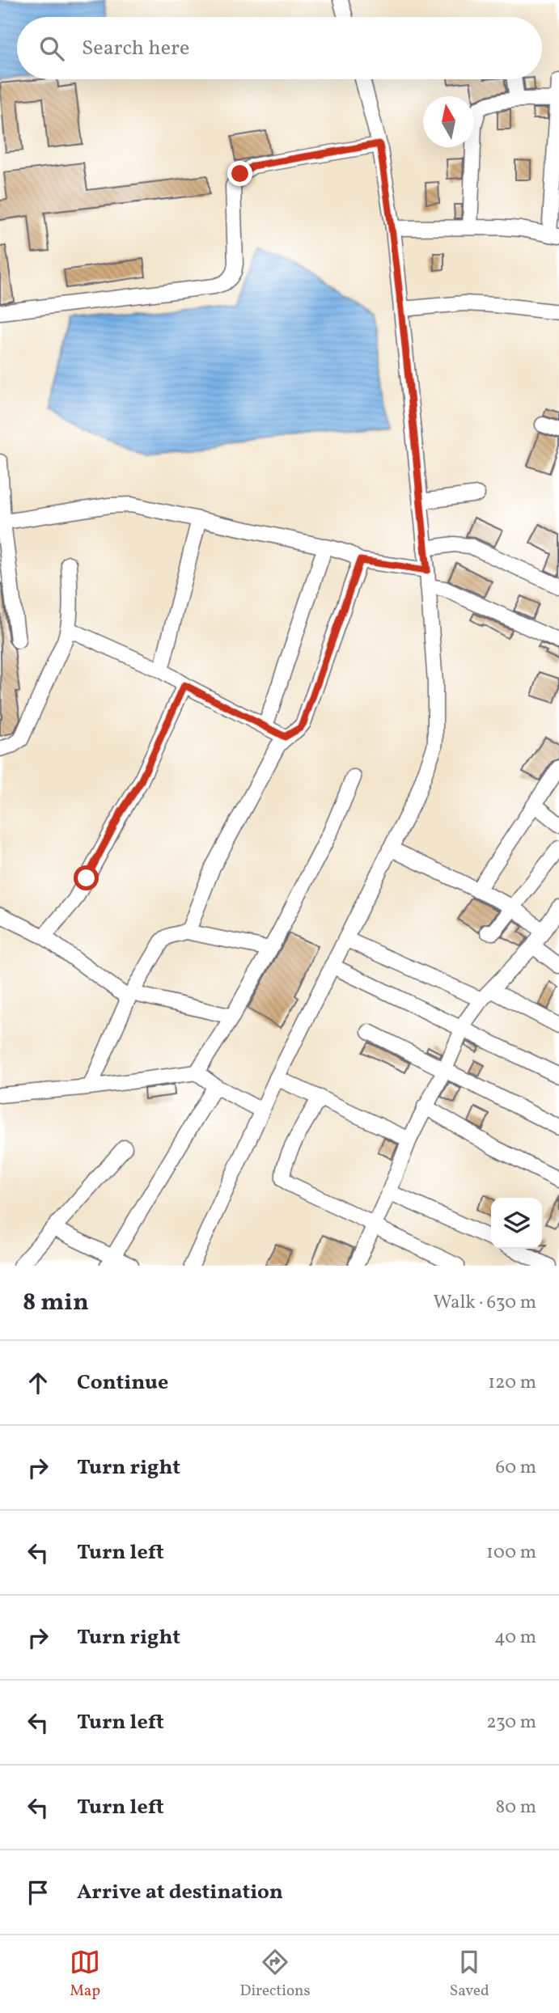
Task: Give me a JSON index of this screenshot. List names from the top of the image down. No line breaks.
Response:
{"north":"top","page":{"search":"Search here","heading":["8 min","Walk · 630 m"],"list":[["Continue","120 m"],["Turn right","60 m"],["Turn left","100 m"],["Turn right","40 m"],["Turn left","230 m"],["Turn left","80 m"],"Arrive at destination"],"nav":["Map","Directions","Saved"]}}
